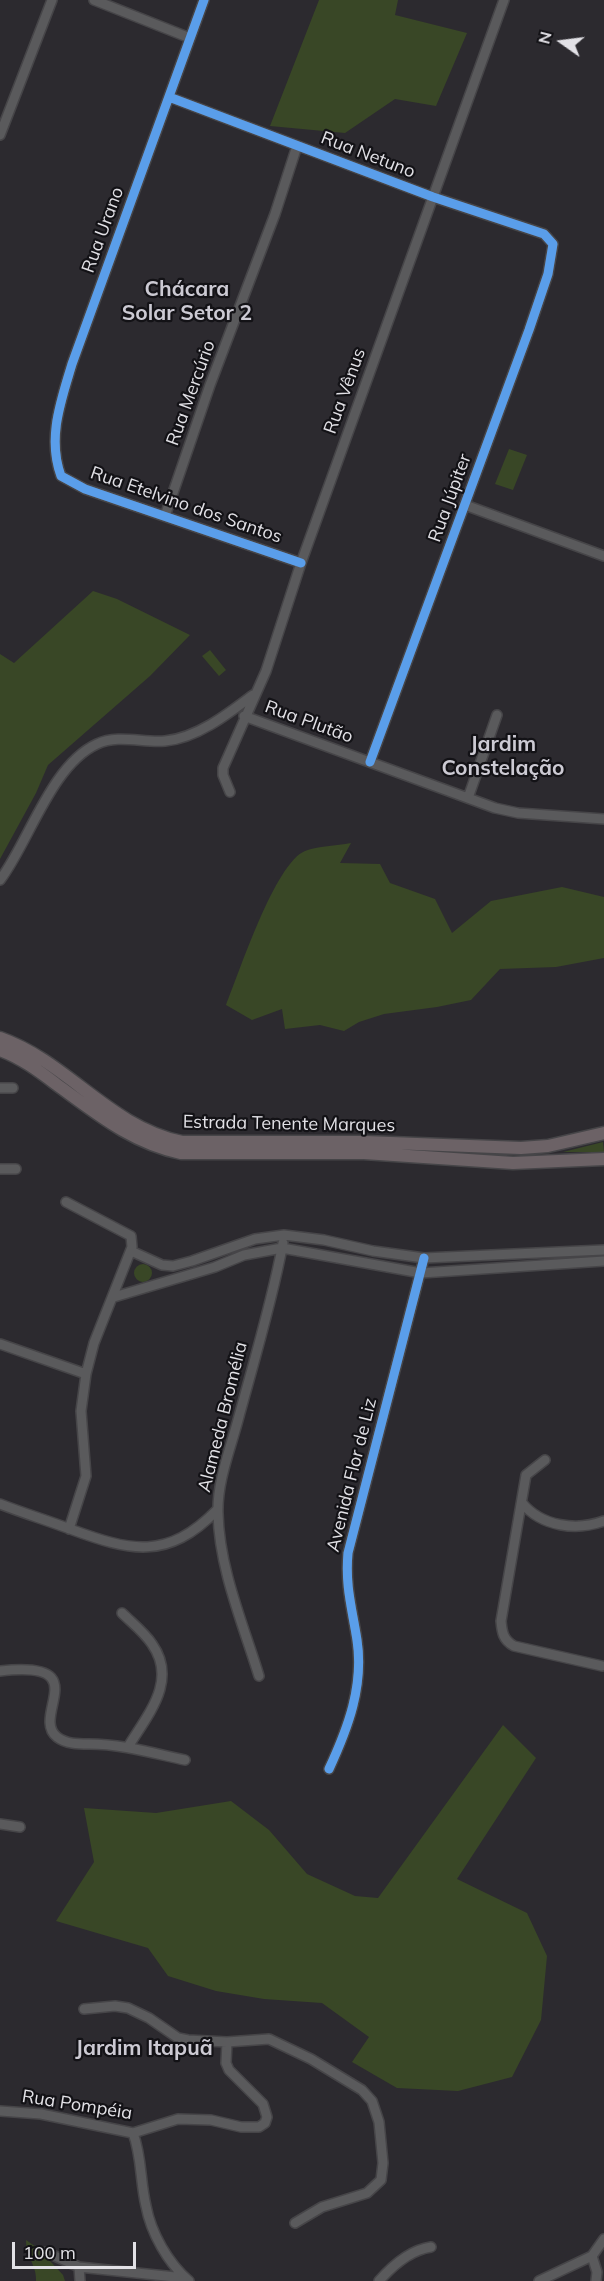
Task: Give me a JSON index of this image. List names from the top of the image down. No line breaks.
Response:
{"streets":{"main road":["Estrada Tenente Marques"],"street":["Rua Netuno","Rua Urano","Rua Vênus","Rua Mercúrio","Rua Júpiter","Rua Etelvino dos Santos","Rua Plutão","Alameda Bromélia","Avenida Flor de Liz","Rua Pompéia"]},"crossings":[["Rua Netuno","Rua Urano"],["Rua Netuno","Rua Vênus"],["Rua Netuno","Rua Mercúrio"],["Rua Netuno","Rua Júpiter"],["Rua Urano","Rua Etelvino dos Santos"],["Rua Vênus","Rua Etelvino dos Santos"],["Rua Vênus","Rua Plutão"],["Rua Mercúrio","Rua Etelvino dos Santos"],["Rua Júpiter","Rua Plutão"]],"districts":["Chácara Solar Setor 2","Jardim Constelação","Jardim Itapuã"],"scale_bar":"100 m","north":"left"}
